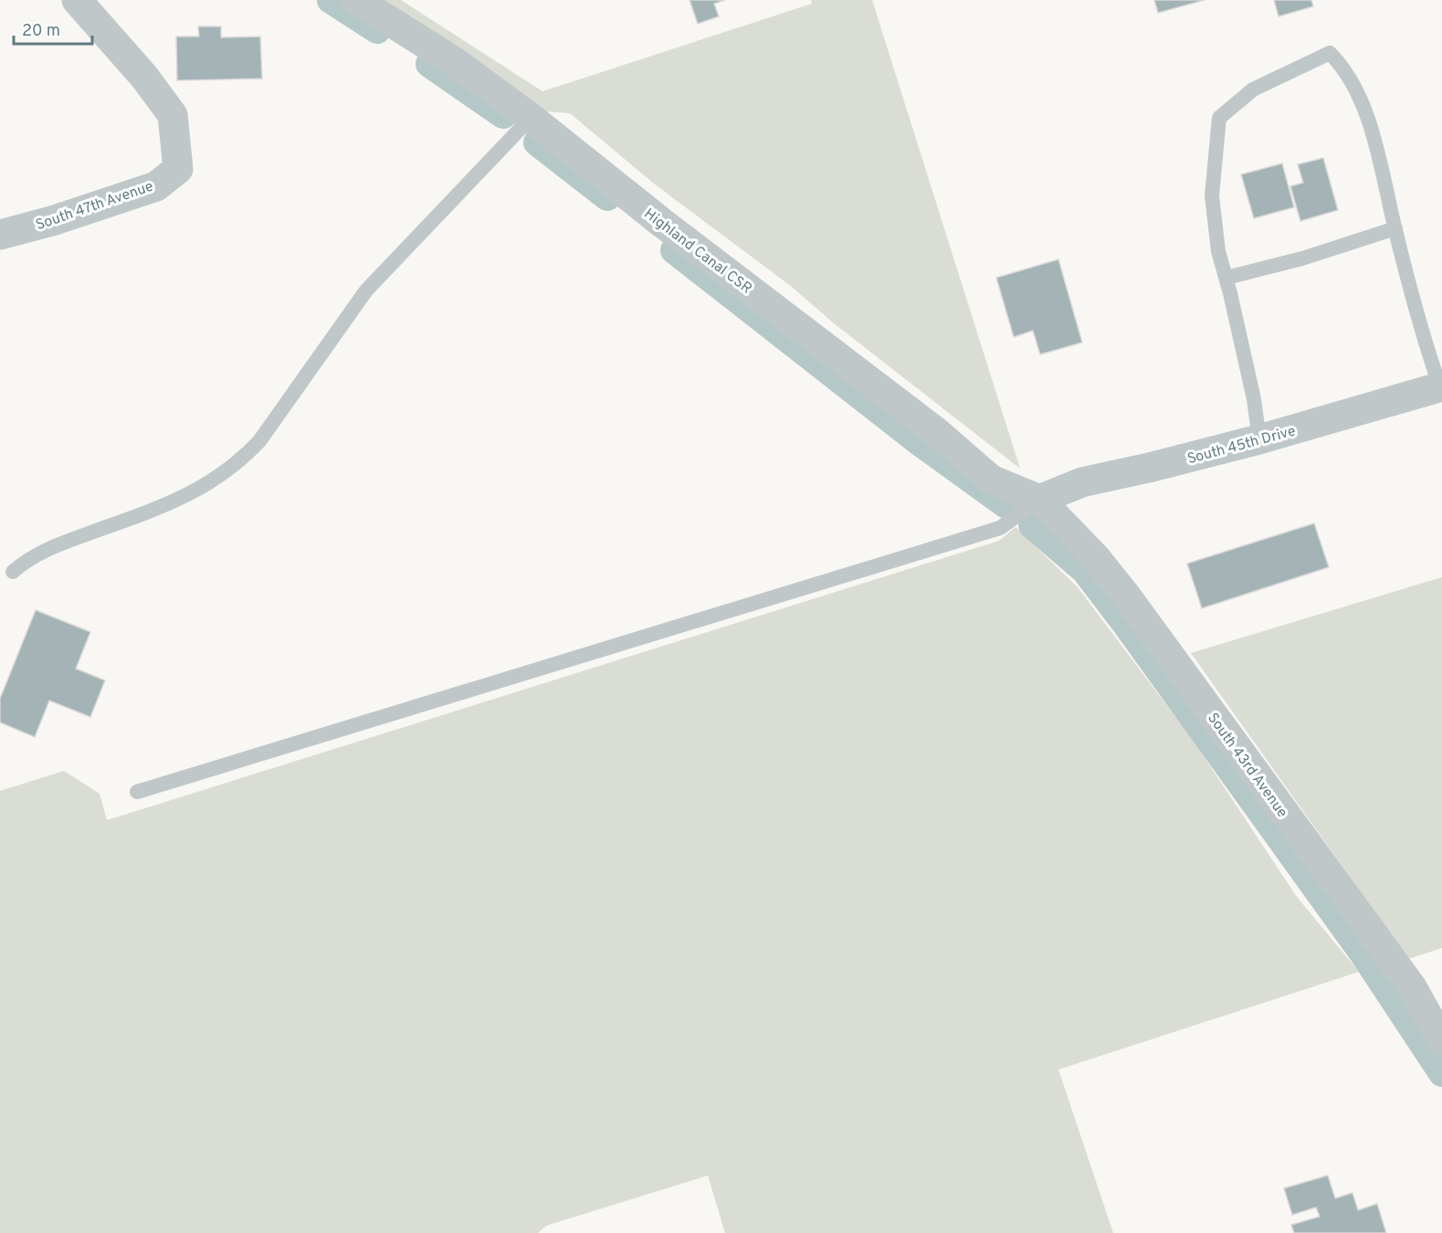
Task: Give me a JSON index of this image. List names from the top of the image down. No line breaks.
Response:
{"streets":{"street":["South 47th Avenue","Highland Canal CSR","South 45th Drive","South 43rd Avenue"]},"crossings":[["Highland Canal CSR","South 45th Drive"],["Highland Canal CSR","South 43rd Avenue"],["South 45th Drive","South 43rd Avenue"]],"scale_bar":"20 m"}
